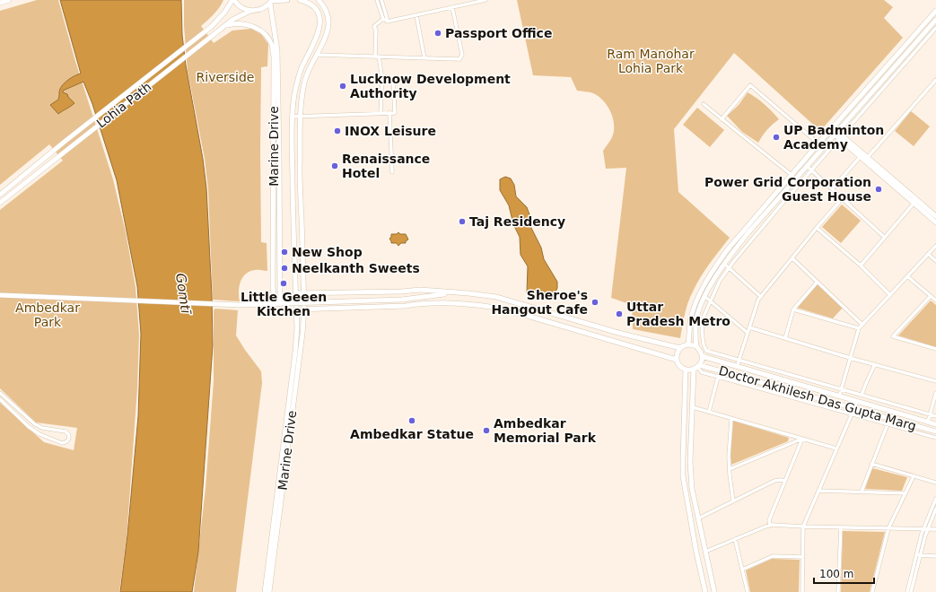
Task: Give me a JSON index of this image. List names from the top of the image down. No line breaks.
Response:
{"streets":{"street":["Lohia Path","Marine Drive","Doctor Akhilesh Das Gupta Marg"]},"crossings":[["Lohia Path","Marine Drive"]],"water":["Gomtī"],"parks":["Ram Manohar Lohia Park","Riverside","Ambedkar Park"],"places":["Passport Office","Lucknow Development Authority","INOX Leisure","UP Badminton Academy","Renaissance Hotel","Power Grid Corporation Guest House","Taj Residency","New Shop","Neelkanth Sweets","Little Geeen Kitchen","Sheroe's Hangout Cafe","Uttar Pradesh Metro","Ambedkar Statue","Ambedkar Memorial Park"],"scale_bar":"100 m"}
